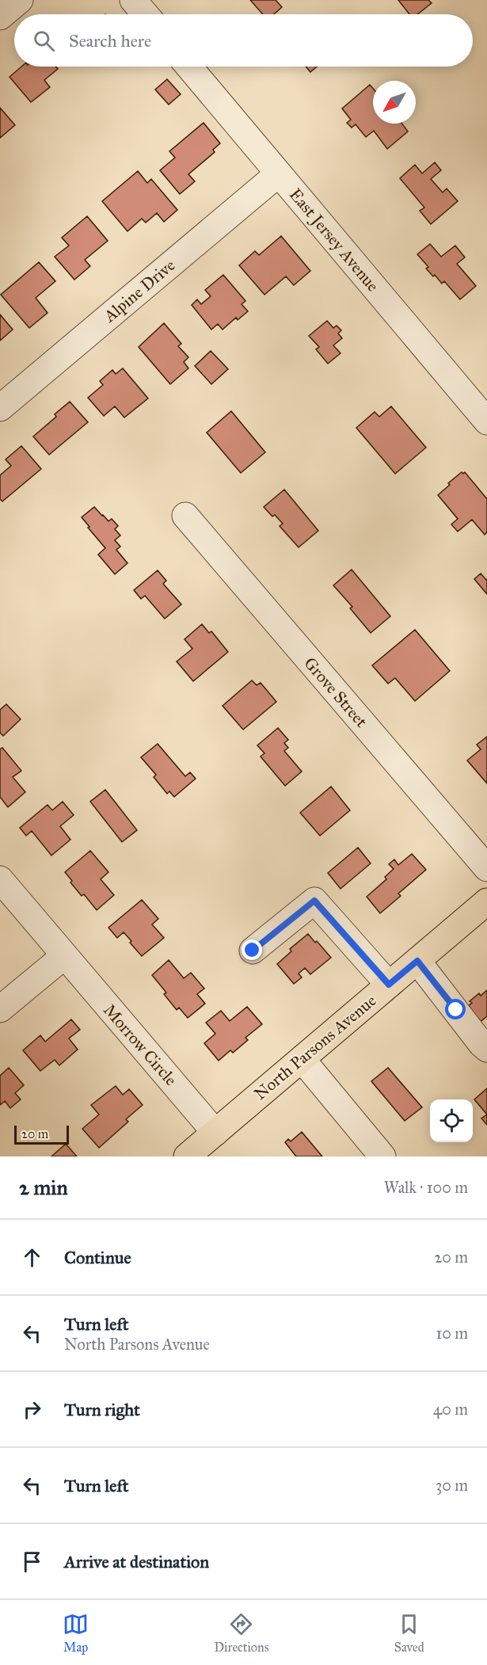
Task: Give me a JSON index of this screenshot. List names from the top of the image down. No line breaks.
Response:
{"streets":{"main road":["North Parsons Avenue"],"street":["East Jersey Avenue","Alpine Drive","Grove Street","Morrow Circle"]},"crossings":[["East Jersey Avenue","Alpine Drive"],["Morrow Circle","North Parsons Avenue"]],"scale_bar":"20 m","north":"bottom left","page":{"search":"Search here","scale":"20 m","heading":["2 min","Walk · 100 m"],"list":[["Continue","20 m"],["Turn left","North Parsons Avenue","10 m"],["Turn right","40 m"],["Turn left","30 m"],"Arrive at destination"],"nav":["Map","Directions","Saved"]}}
